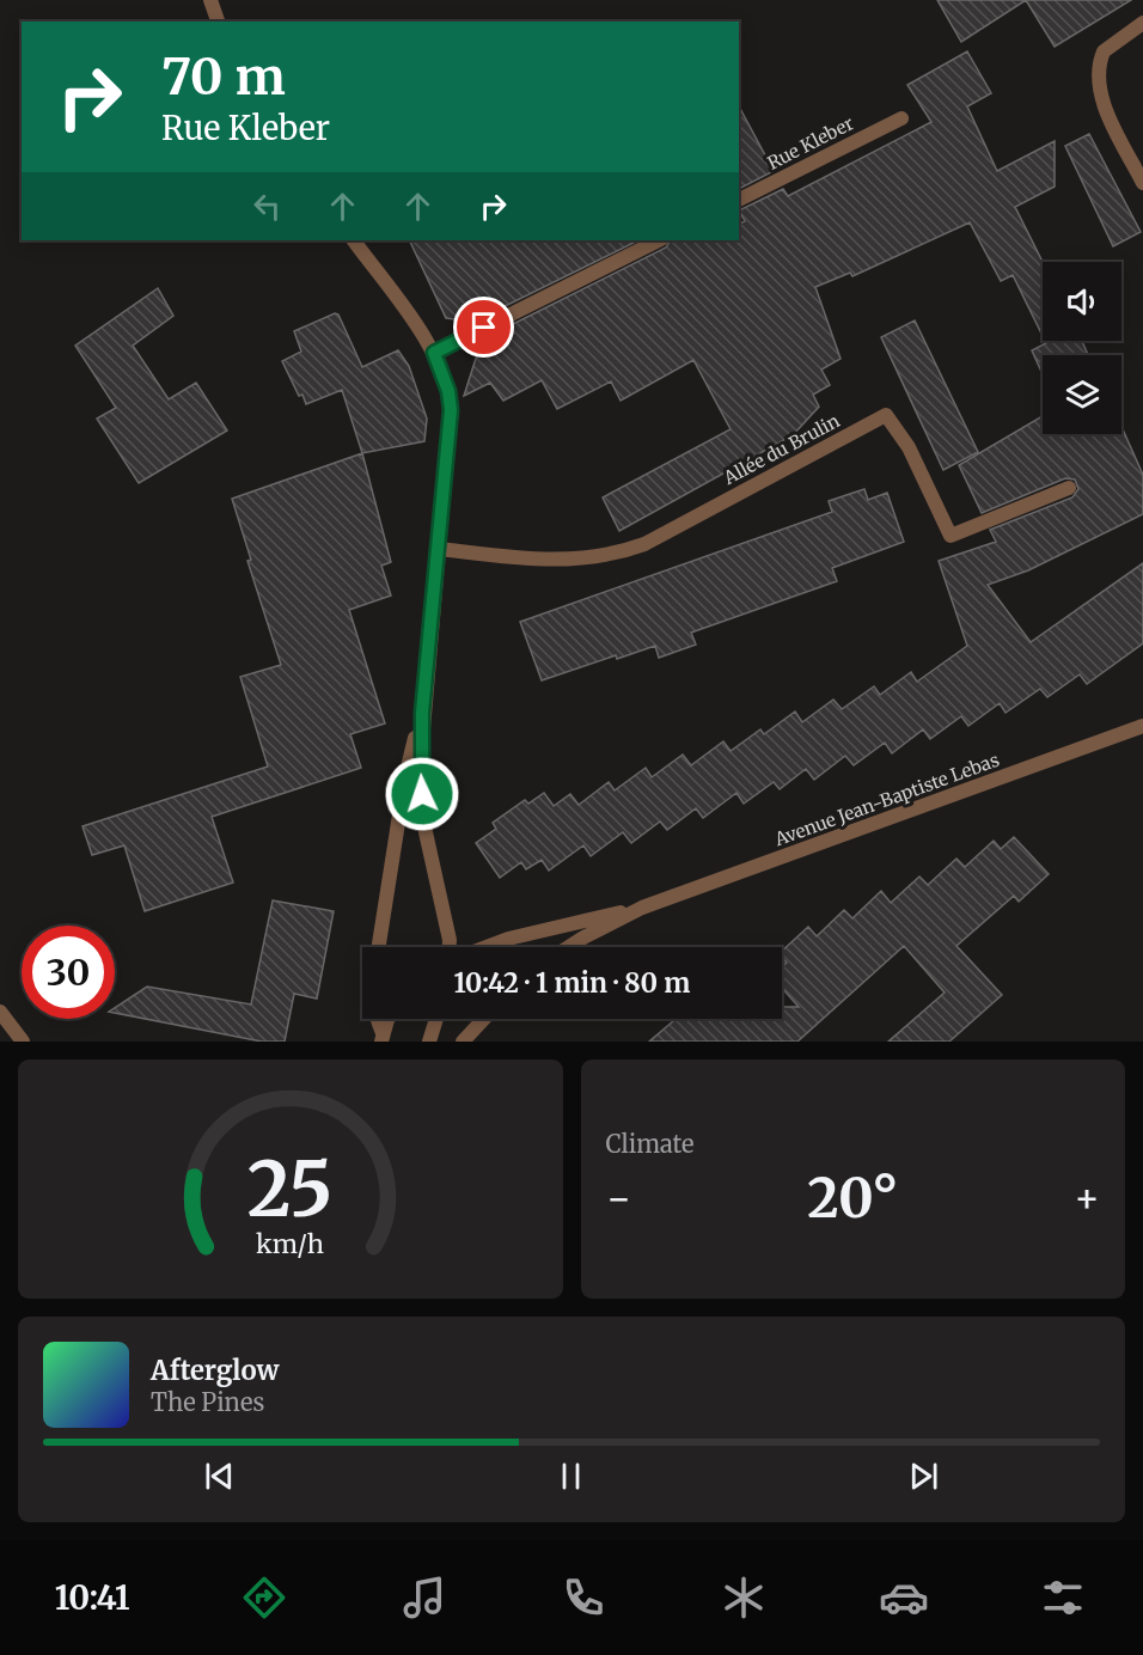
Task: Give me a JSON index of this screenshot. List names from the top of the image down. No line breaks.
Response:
{"streets":{"street":["Rue Kleber","Allée du Brulin","Avenue Jean-Baptiste Lebas"]},"page":{"turn":["70 m","Rue Kleber"],"limit":"30","trip":"10:42 · 1 min · 80 m","tile":"Climate","heat":["−","20°","+"],"song":["Afterglow","The Pines"],"tabs":"10:41","gauge":["25","km/h"]}}
